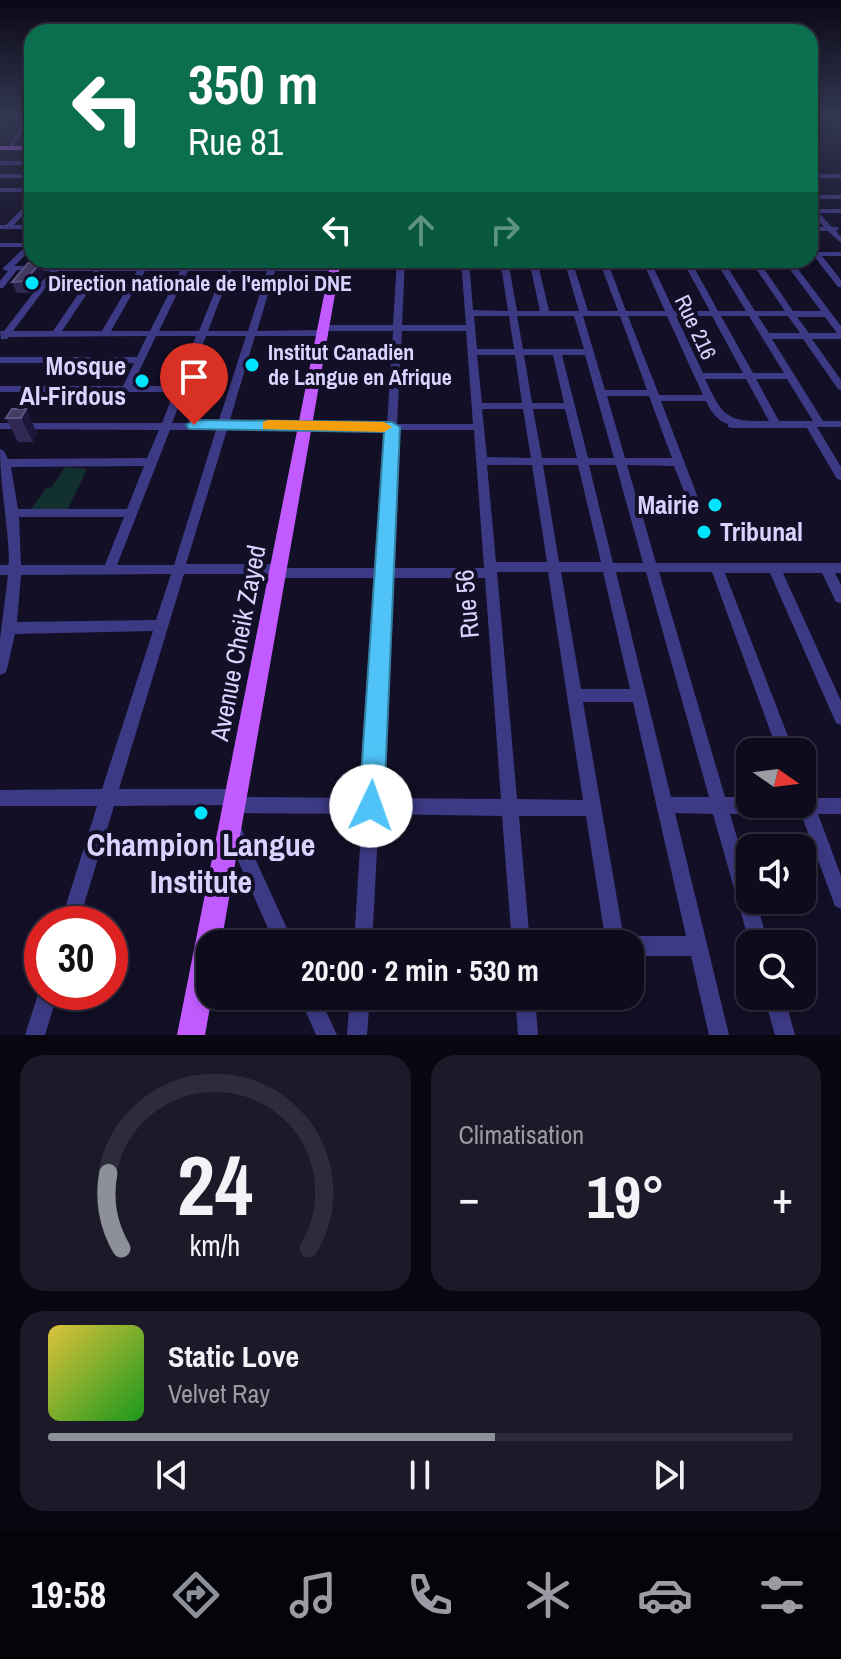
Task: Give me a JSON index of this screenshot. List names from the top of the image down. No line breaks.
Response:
{"streets":{"main road":["Avenue Cheik Zayed"],"street":["Rue 216","Rue 56"]},"places":["Direction nationale de l'emploi DNE","Institut Canadien de Langue en Afrique","Mosque Al-Firdous","Mairie","Tribunal","Champion Langue Institute"],"north":"right","page":{"turn":["350 m","Rue 81"],"limit":"30","trip":"20:00 · 2 min · 530 m","tile":"Climatisation","heat":["−","19°","+"],"song":["Static Love","Velvet Ray"],"tabs":"19:58","gauge":["24","km/h"]}}
